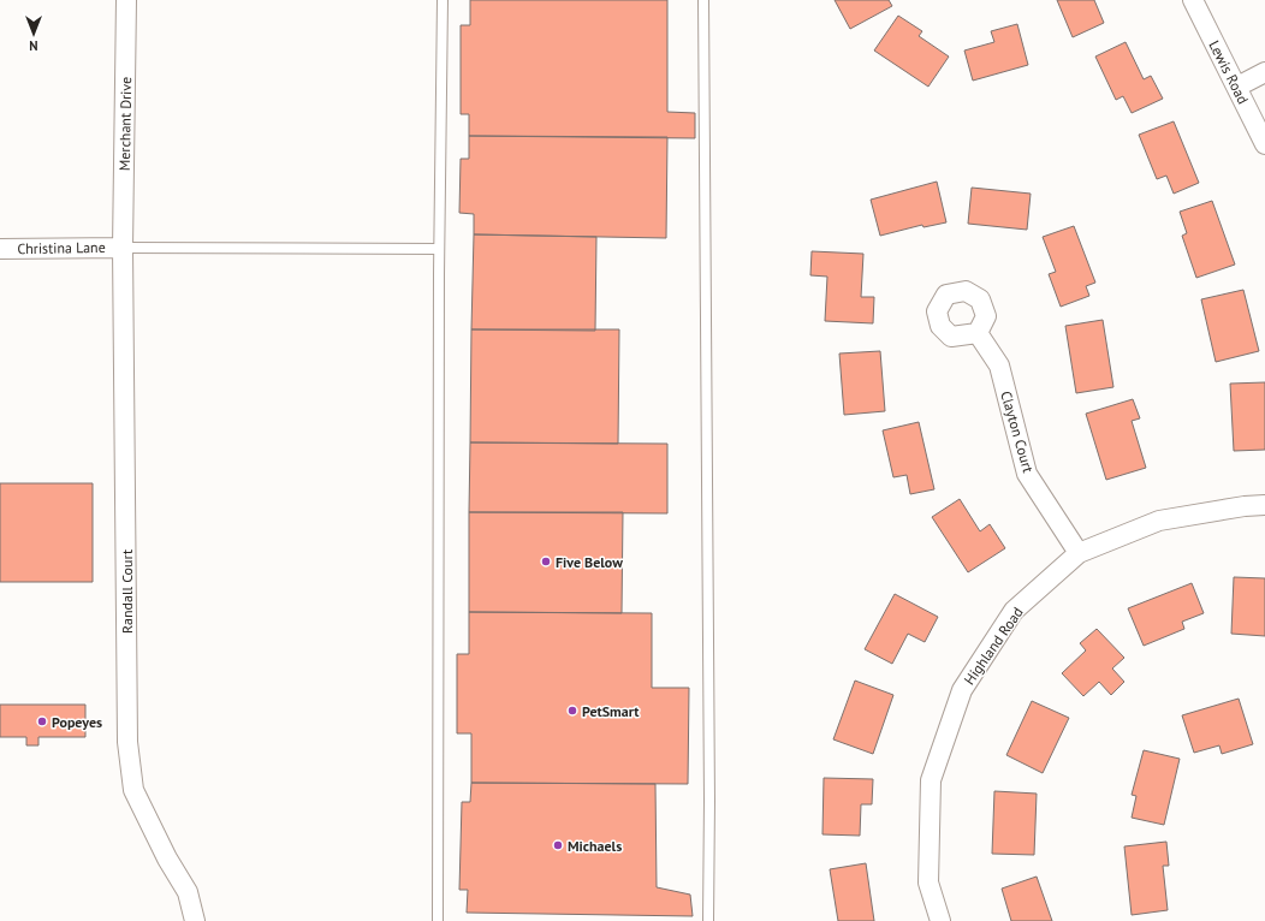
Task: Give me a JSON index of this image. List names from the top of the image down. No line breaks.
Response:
{"streets":{"street":["Lewis Road","Merchant Drive","Christina Lane","Clayton Court","Randall Court","Highland Road"]},"crossings":[["Merchant Drive","Christina Lane"],["Merchant Drive","Randall Court"],["Christina Lane","Randall Court"],["Clayton Court","Highland Road"]],"places":["Five Below","PetSmart","Popeyes","Michaels"],"north":"bottom"}
